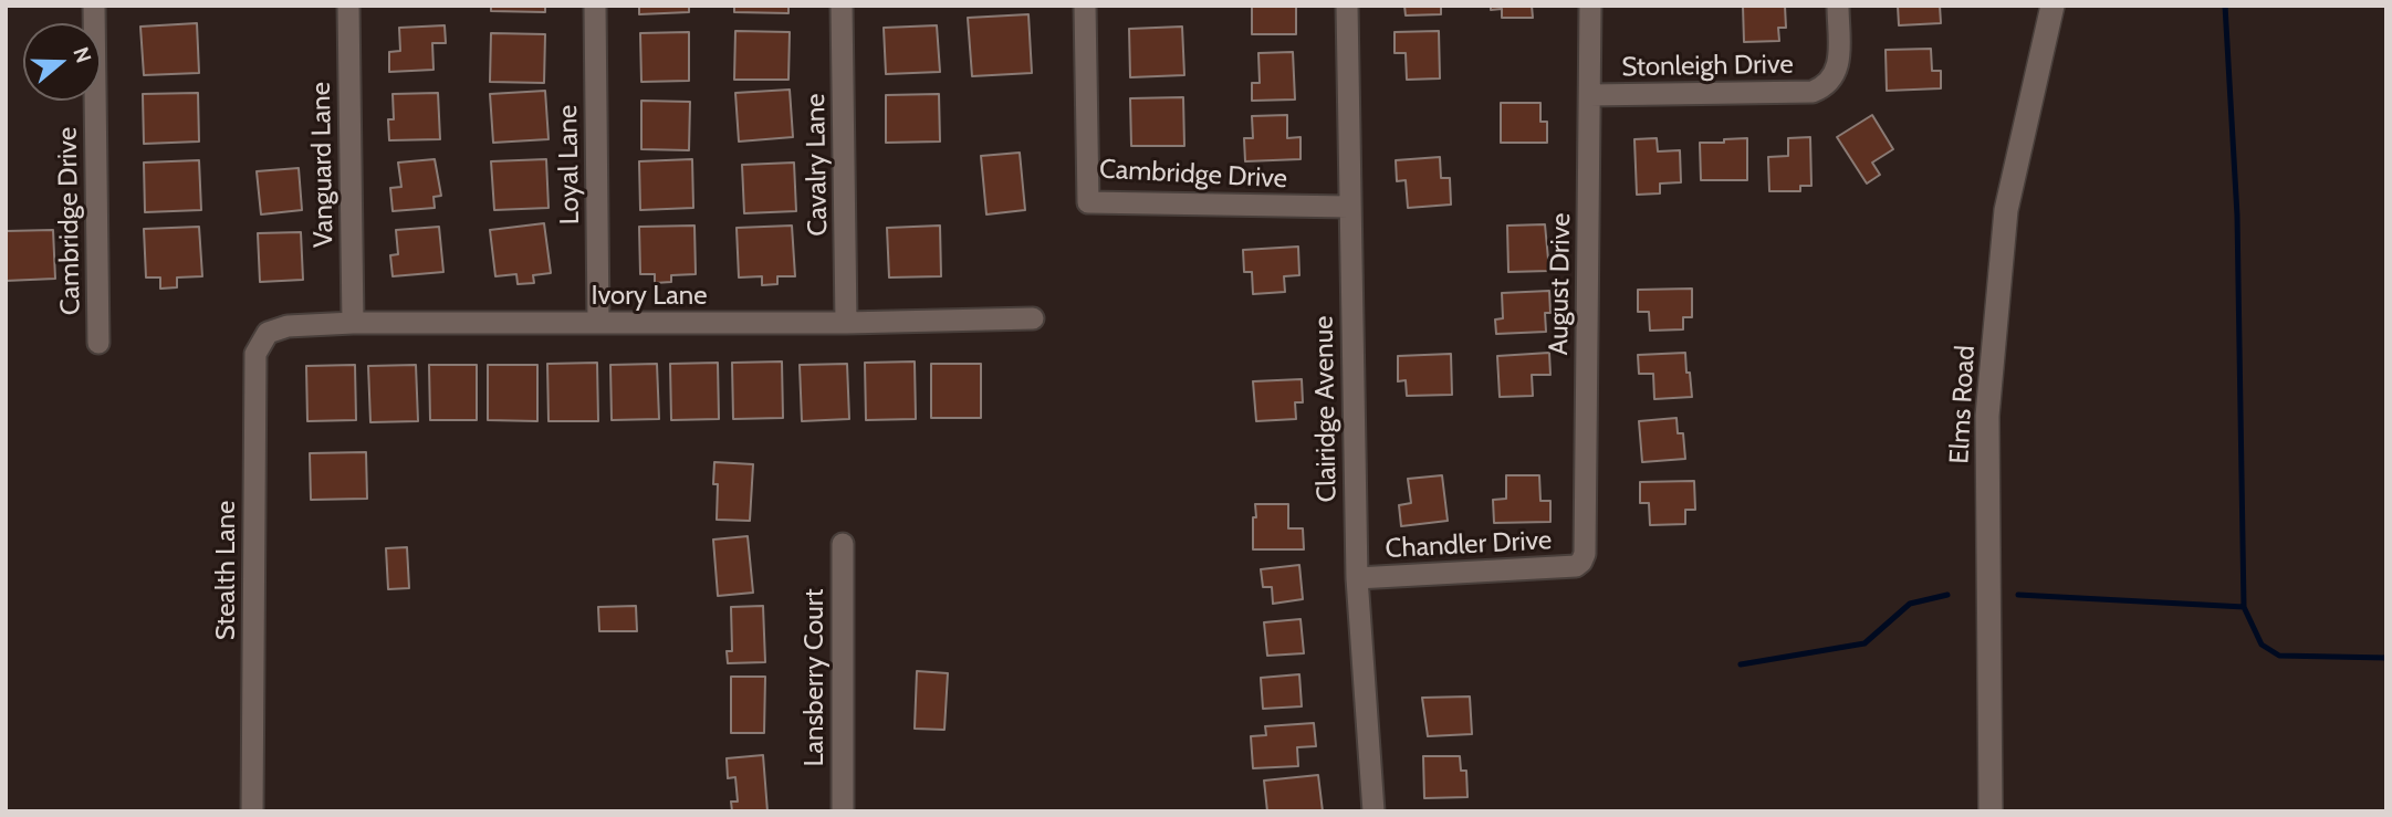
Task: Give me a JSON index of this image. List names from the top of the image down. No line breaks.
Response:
{"streets":{"main road":["Elms Road"],"street":["Stonleigh Drive","Vanguard Lane","Loyal Lane","Cavalry Lane","Cambridge Drive","August Drive","Ivory Lane","Clairidge Avenue","Chandler Drive","Stealth Lane","Lansberry Court"]},"crossings":[["Stonleigh Drive","August Drive"],["Vanguard Lane","Ivory Lane"],["Loyal Lane","Ivory Lane"],["Cavalry Lane","Ivory Lane"],["Cambridge Drive","Clairidge Avenue"],["August Drive","Chandler Drive"],["Ivory Lane","Stealth Lane"],["Clairidge Avenue","Chandler Drive"]],"north":"right"}
